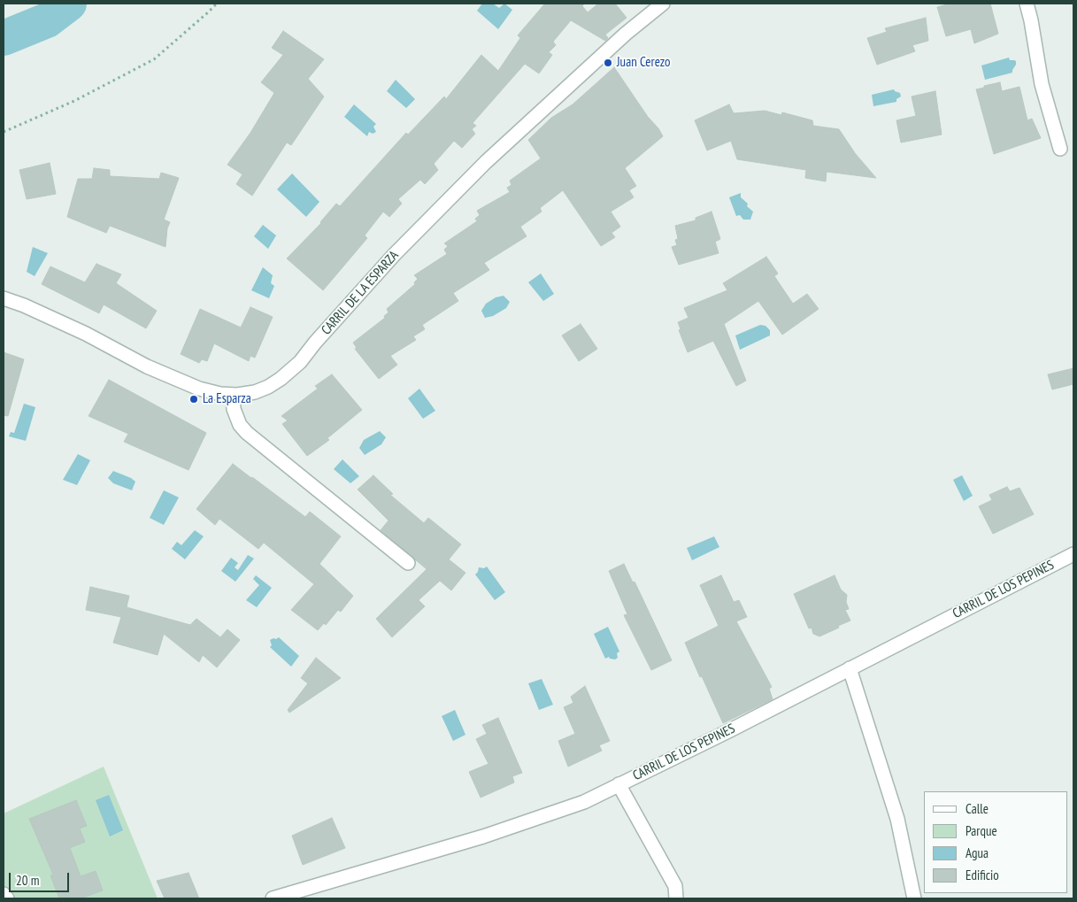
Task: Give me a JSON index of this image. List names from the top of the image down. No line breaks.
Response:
{"streets":{"street":["CARRIL DE LA ESPARZA","CARRIL DE LOS PEPINES"]},"places":["Juan Cerezo","La Esparza"],"legend":["Calle","Parque","Agua","Edificio"],"scale_bar":"20 m"}
